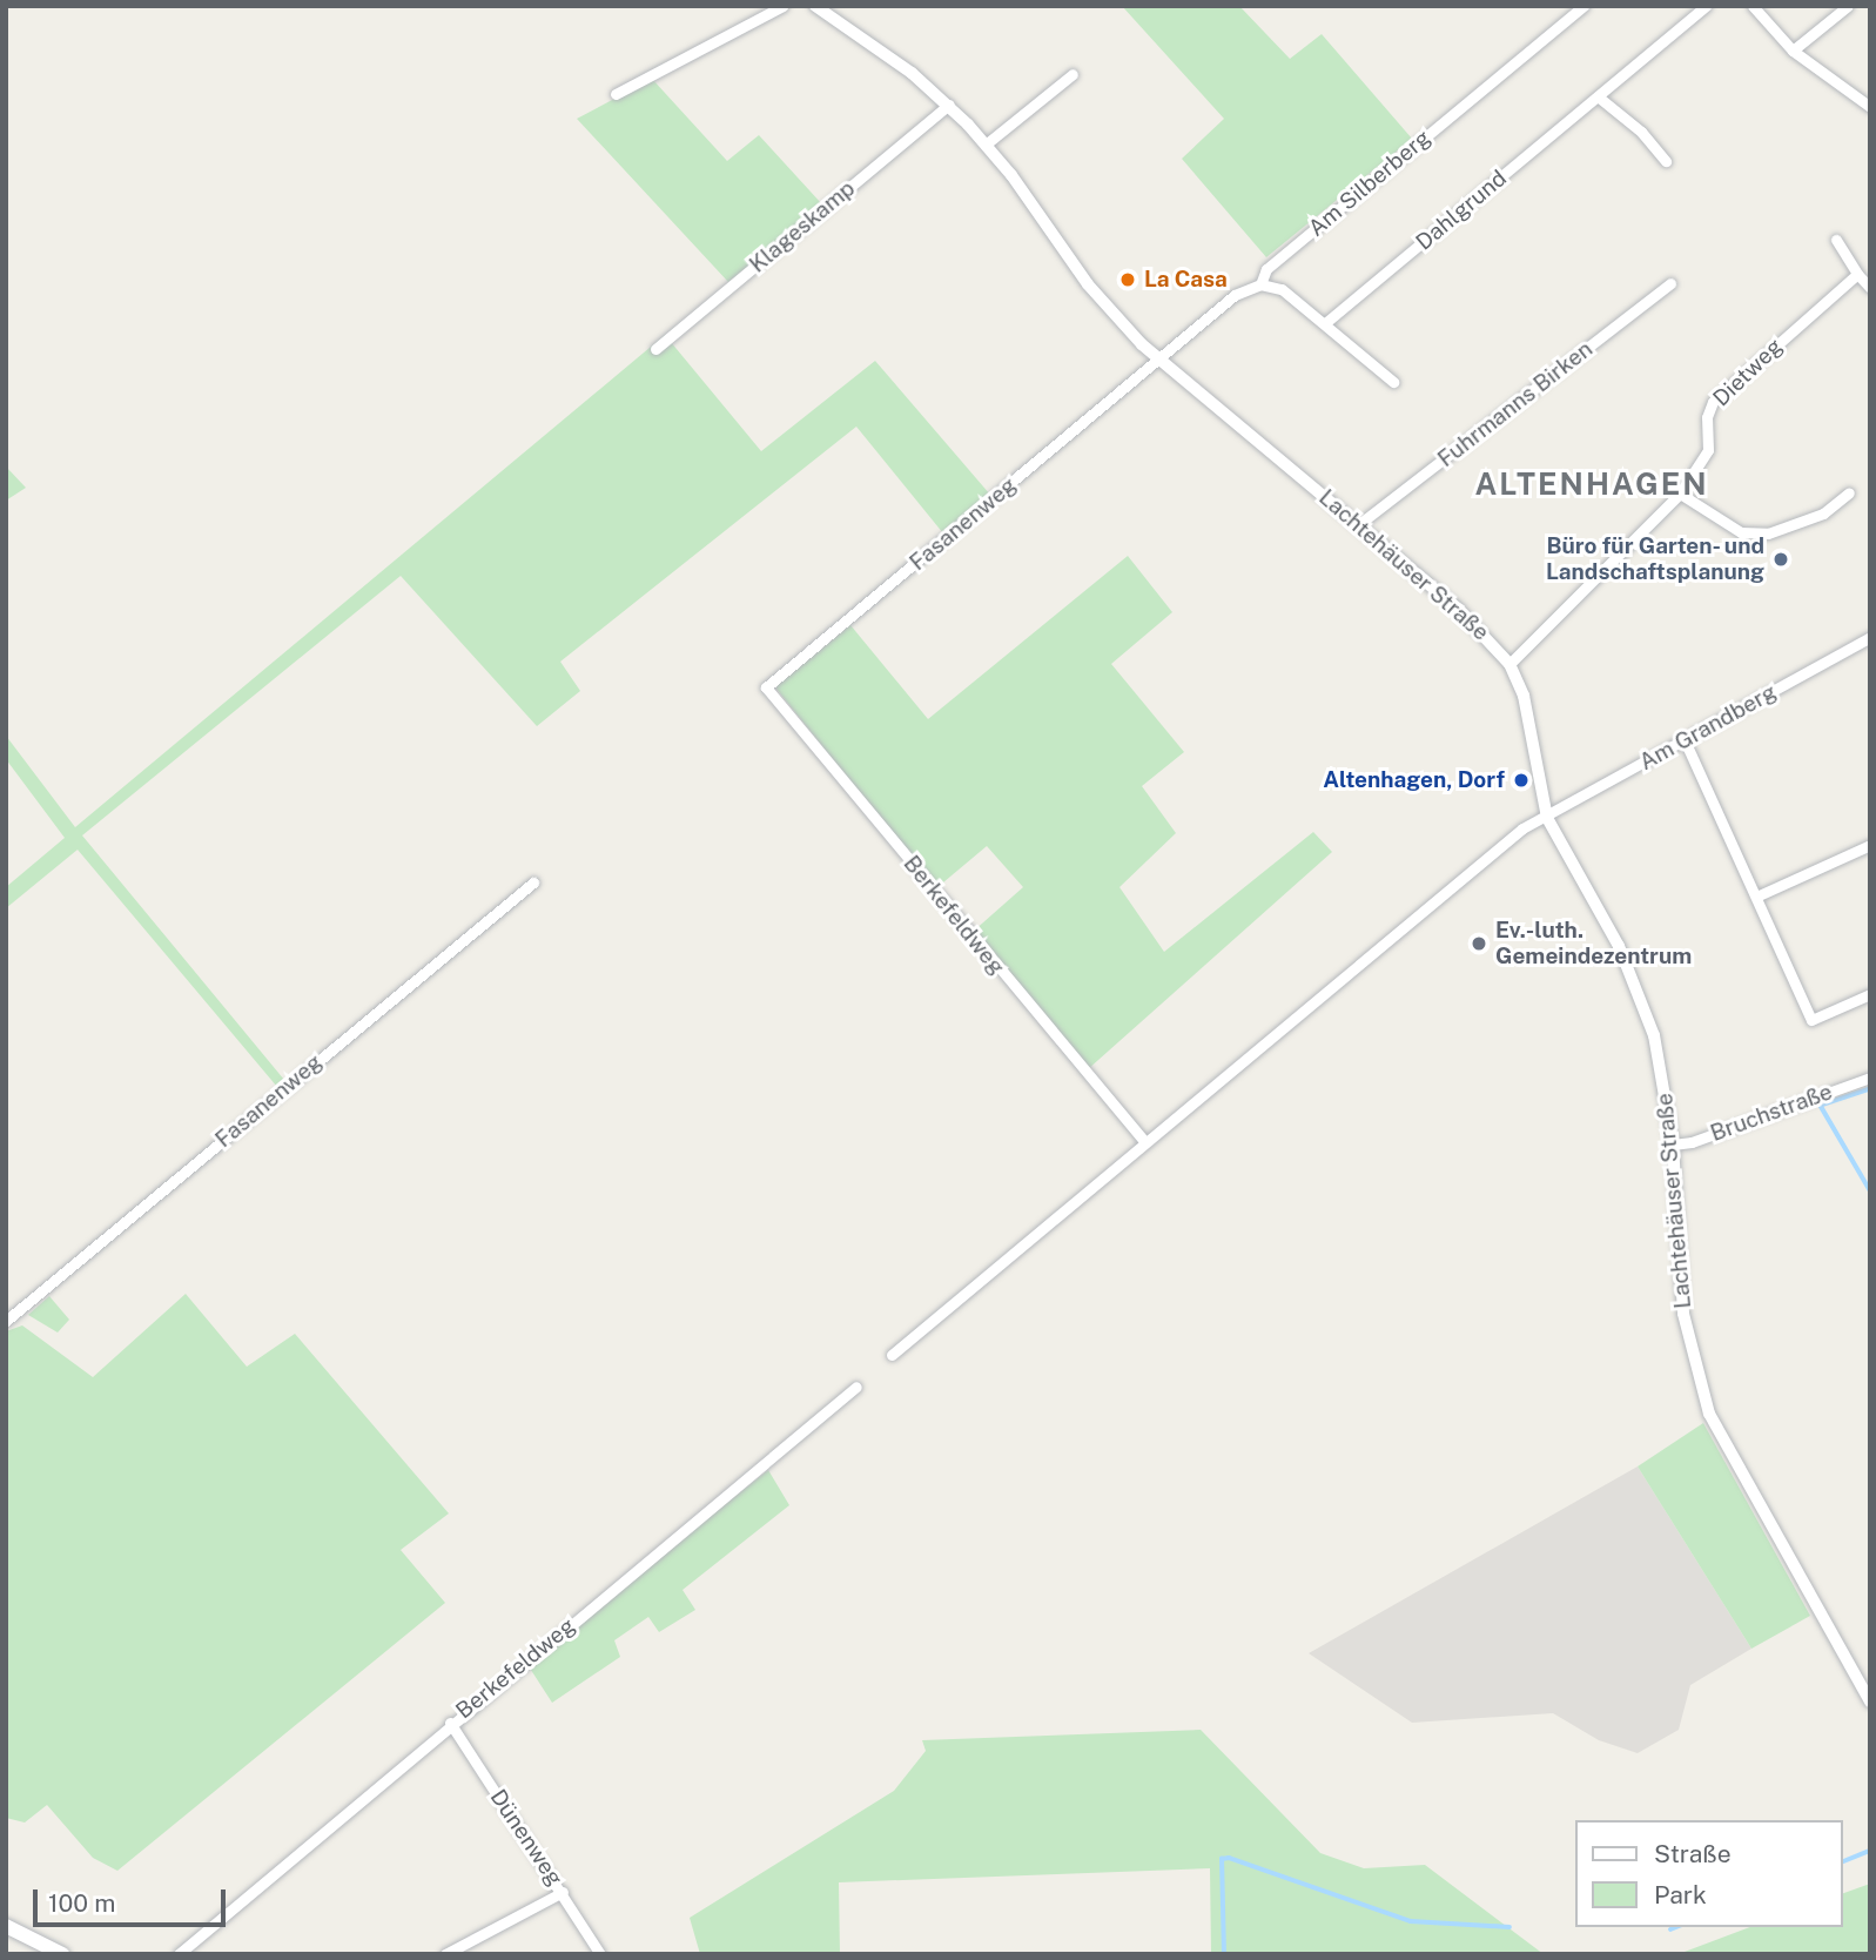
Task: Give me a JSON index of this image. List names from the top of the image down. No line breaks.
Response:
{"streets":{"street":["Am Silberberg","Dahlgrund","Klageskamp","Dietweg","Fuhrmanns Birken","Fasanenweg","Lachtehäuser Straße","Am Grandberg","Berkefeldweg","Bruchstraße","Dünenweg"]},"crossings":[["Am Silberberg","Fasanenweg"],["Am Silberberg","Lachtehäuser Straße"],["Klageskamp","Lachtehäuser Straße"],["Dietweg","Lachtehäuser Straße"],["Fuhrmanns Birken","Lachtehäuser Straße"],["Fasanenweg","Lachtehäuser Straße"],["Fasanenweg","Berkefeldweg"],["Lachtehäuser Straße","Am Grandberg"],["Lachtehäuser Straße","Bruchstraße"],["Berkefeldweg","Dünenweg"]],"districts":["ALTENHAGEN"],"places":["La Casa","Büro für Garten- und Landschaftsplanung","Altenhagen, Dorf","Ev.-luth. Gemeindezentrum"],"legend":["Straße","Park"],"scale_bar":"100 m"}
